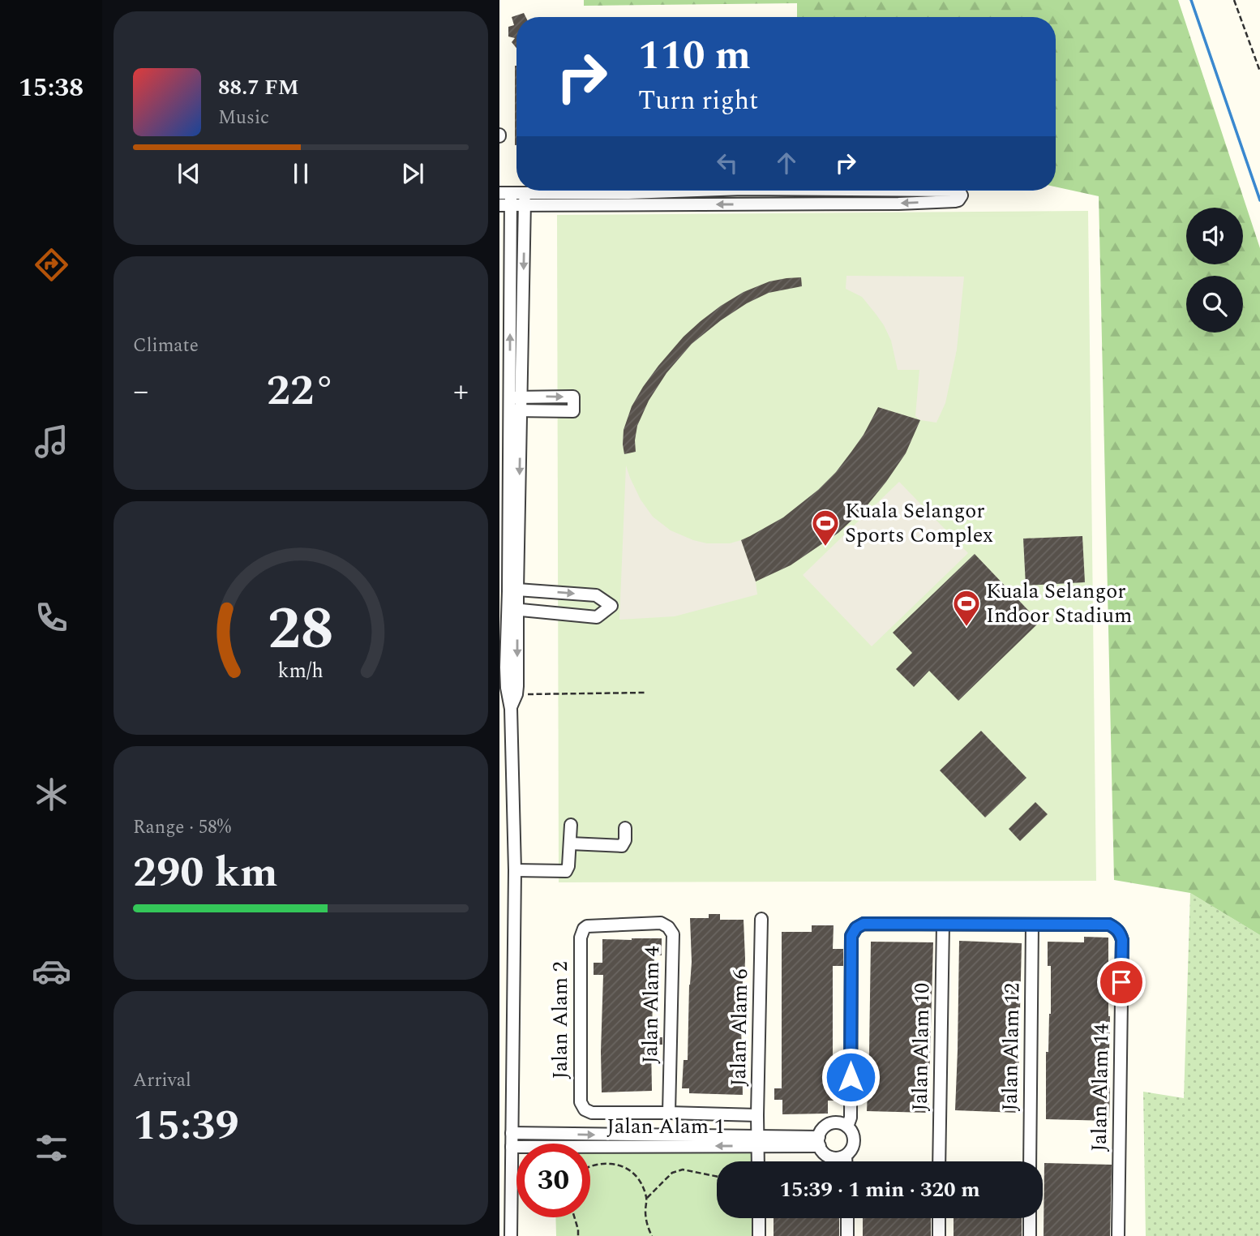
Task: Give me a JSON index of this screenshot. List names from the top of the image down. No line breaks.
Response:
{"streets":{"street":["Jalan Alam 4","Jalan Alam 2","Jalan Alam 6","Jalan Alam 10","Jalan Alam 12","Jalan Alam 14","Jalan Alam 1"]},"crossings":[["Jalan Alam 4","Jalan Alam 2"],["Jalan Alam 6","Jalan Alam 1"],["Jalan Alam 12","Jalan Alam 14"]],"places":{"sports":["Kuala Selangor Sports Complex","Kuala Selangor Indoor Stadium"]},"page":{"tabs":"15:38","turn":["110 m","Turn right"],"song":["88.7 FM","Music"],"tile":["Climate",["Range · 58%","290 km"],["Arrival","15:39"]],"heat":["−","22°","+"],"limit":"30","trip":"15:39 · 1 min · 320 m","gauge":["28","km/h"]}}
